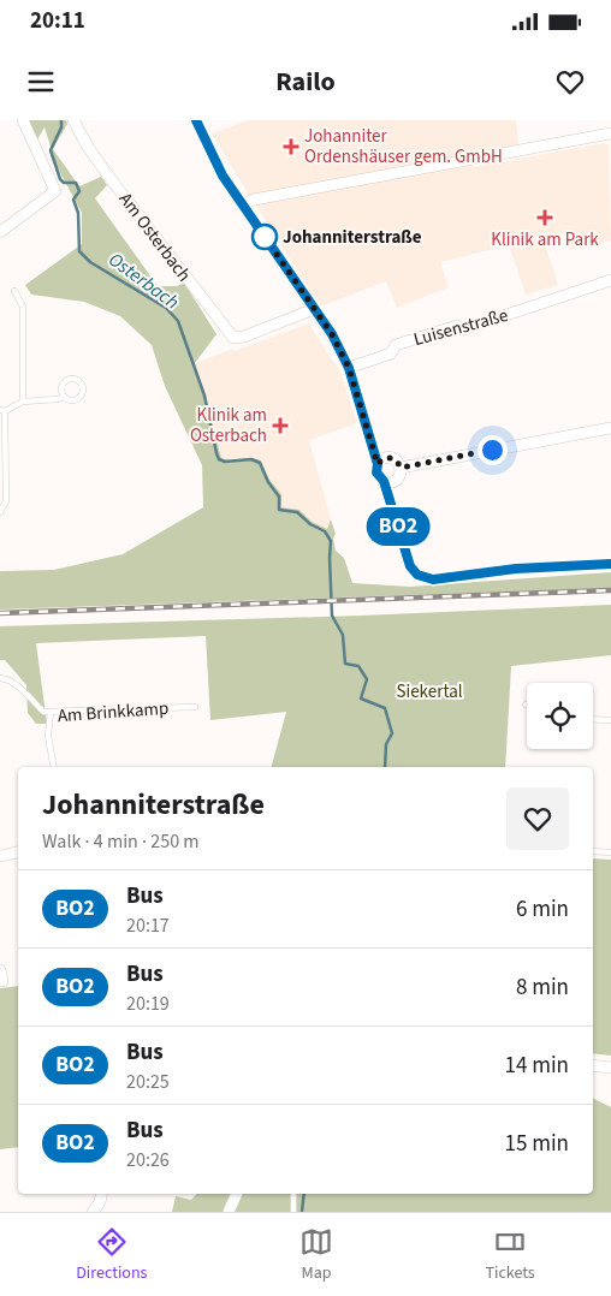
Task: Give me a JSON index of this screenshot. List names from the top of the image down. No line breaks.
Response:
{"streets":{"street":["Am Osterbach","Luisenstraße"],"lane":["Am Brinkkamp"]},"water":["Osterbach"],"parks":["Siekertal"],"places":{"health":["Johanniter Ordenshäuser gem. GmbH","Klinik am Park","Klinik am Osterbach"],"other":["Johanniterstraße"]},"lines":["bus line BO2"],"page":{"status":"20:11","header":"Railo","on_map":"BO2","heading":["Johanniterstraße","Walk · 4 min · 250 m"],"list":[{"mark":"BO2","name":"Bus","note":"20:17","value":"6 min"},{"mark":"BO2","name":"Bus","note":"20:19","value":"8 min"},{"mark":"BO2","name":"Bus","note":"20:25","value":"14 min"},{"mark":"BO2","name":"Bus","note":"20:26","value":"15 min"}],"tabs":["Directions","Map","Tickets"]}}
